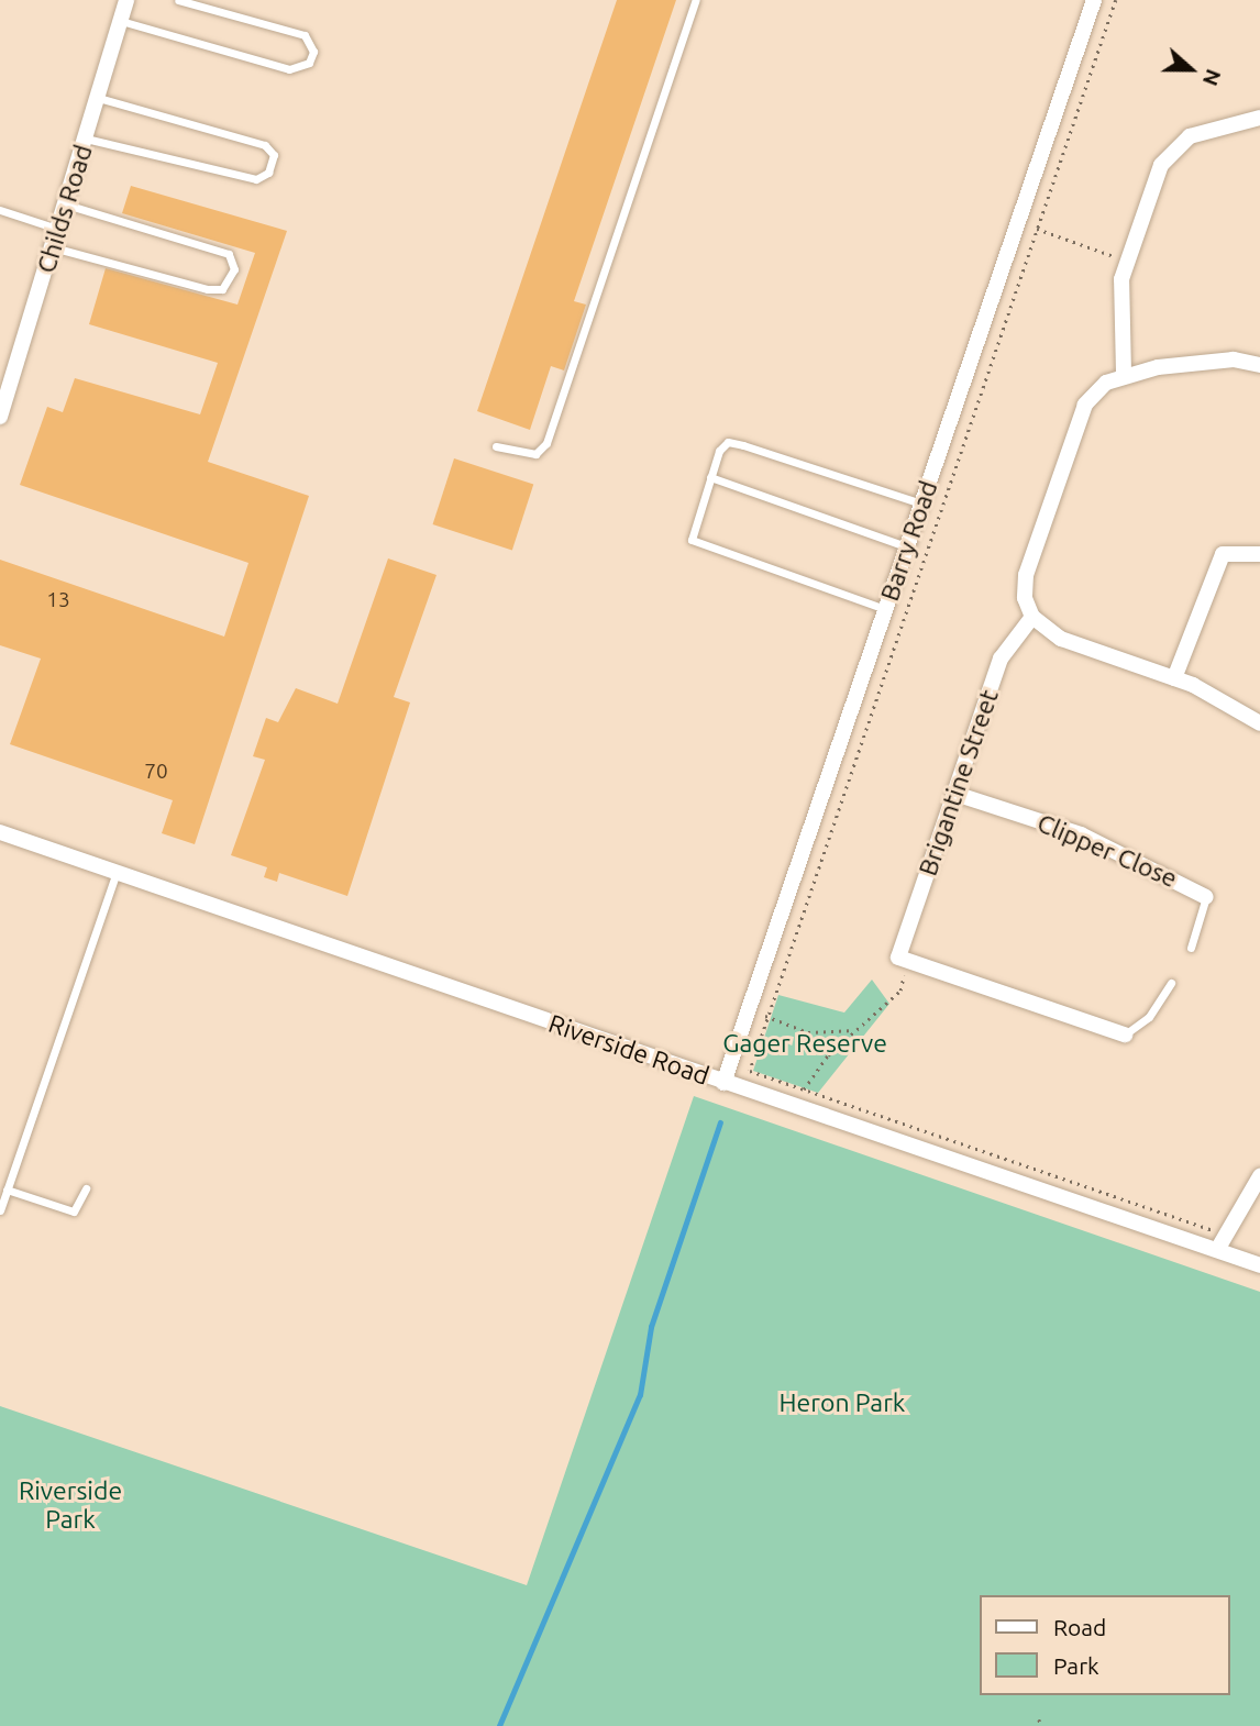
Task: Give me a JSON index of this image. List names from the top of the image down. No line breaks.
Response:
{"streets":{"street":["Childs Road","Barry Road","Brigantine Street","Clipper Close","Riverside Road"]},"crossings":[["Barry Road","Riverside Road"],["Brigantine Street","Clipper Close"]],"parks":["Gager Reserve","Heron Park","Riverside Park"],"house_numbers":["13","70"],"legend":["Road","Park"],"north":"right"}
